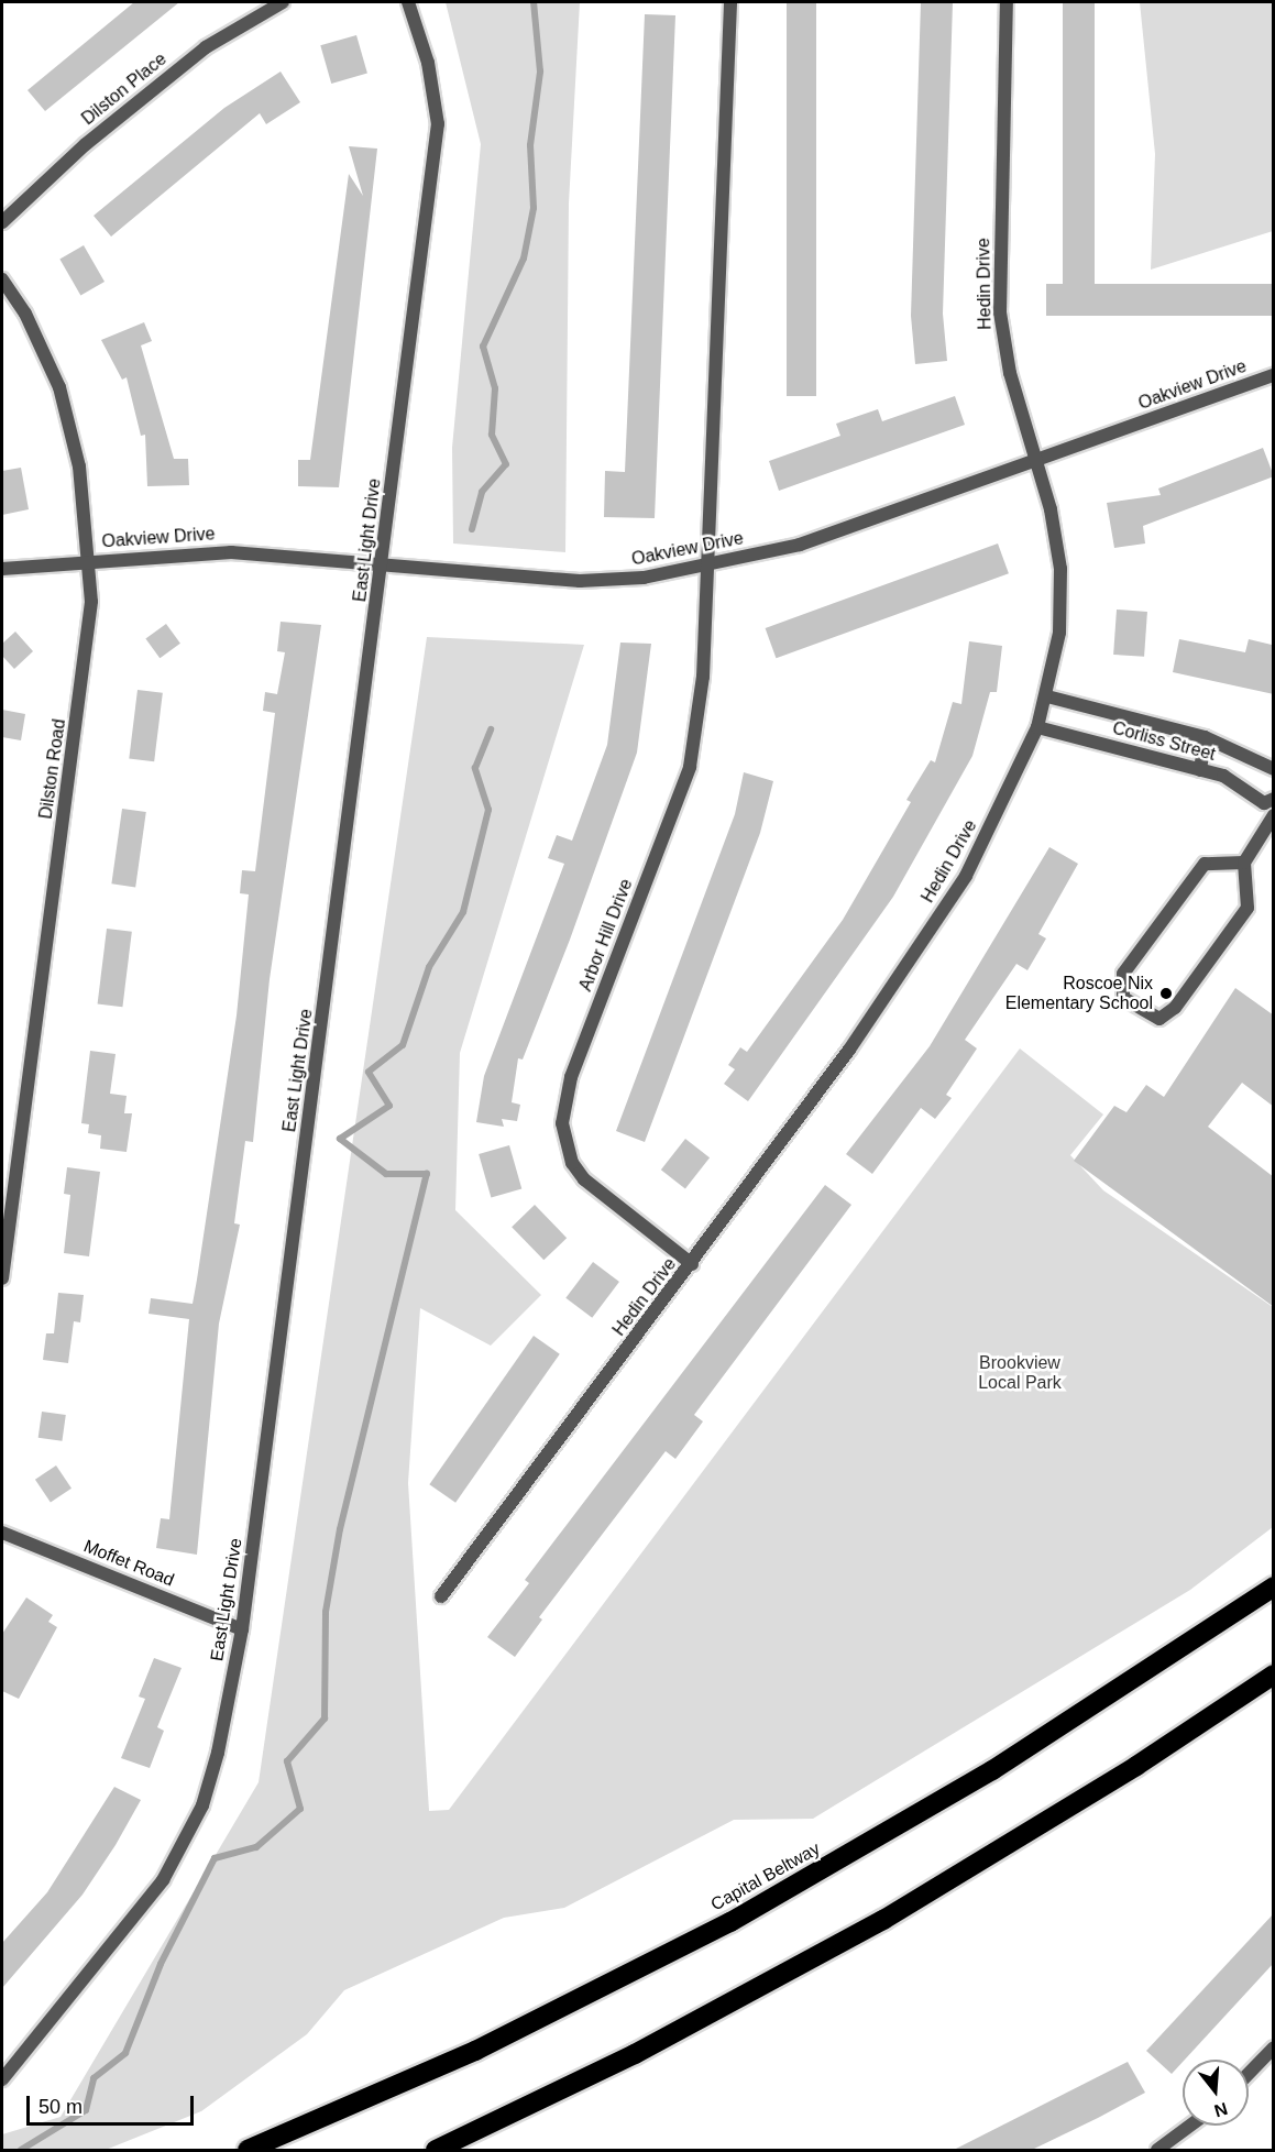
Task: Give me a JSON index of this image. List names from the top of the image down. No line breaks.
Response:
{"streets":{"highway":["Capital Beltway"],"street":["Dilston Place","Hedin Drive","Oakview Drive","East Light Drive","Corliss Street","Dilston Road","Arbor Hill Drive","Moffet Road"]},"crossings":[["Hedin Drive","Oakview Drive"],["Hedin Drive","Corliss Street"],["Hedin Drive","Arbor Hill Drive"],["Oakview Drive","East Light Drive"],["Oakview Drive","Dilston Road"],["Oakview Drive","Arbor Hill Drive"],["East Light Drive","Moffet Road"]],"parks":["Brookview Local Park"],"places":["Roscoe Nix Elementary School"],"scale_bar":"50 m","north":"bottom"}
